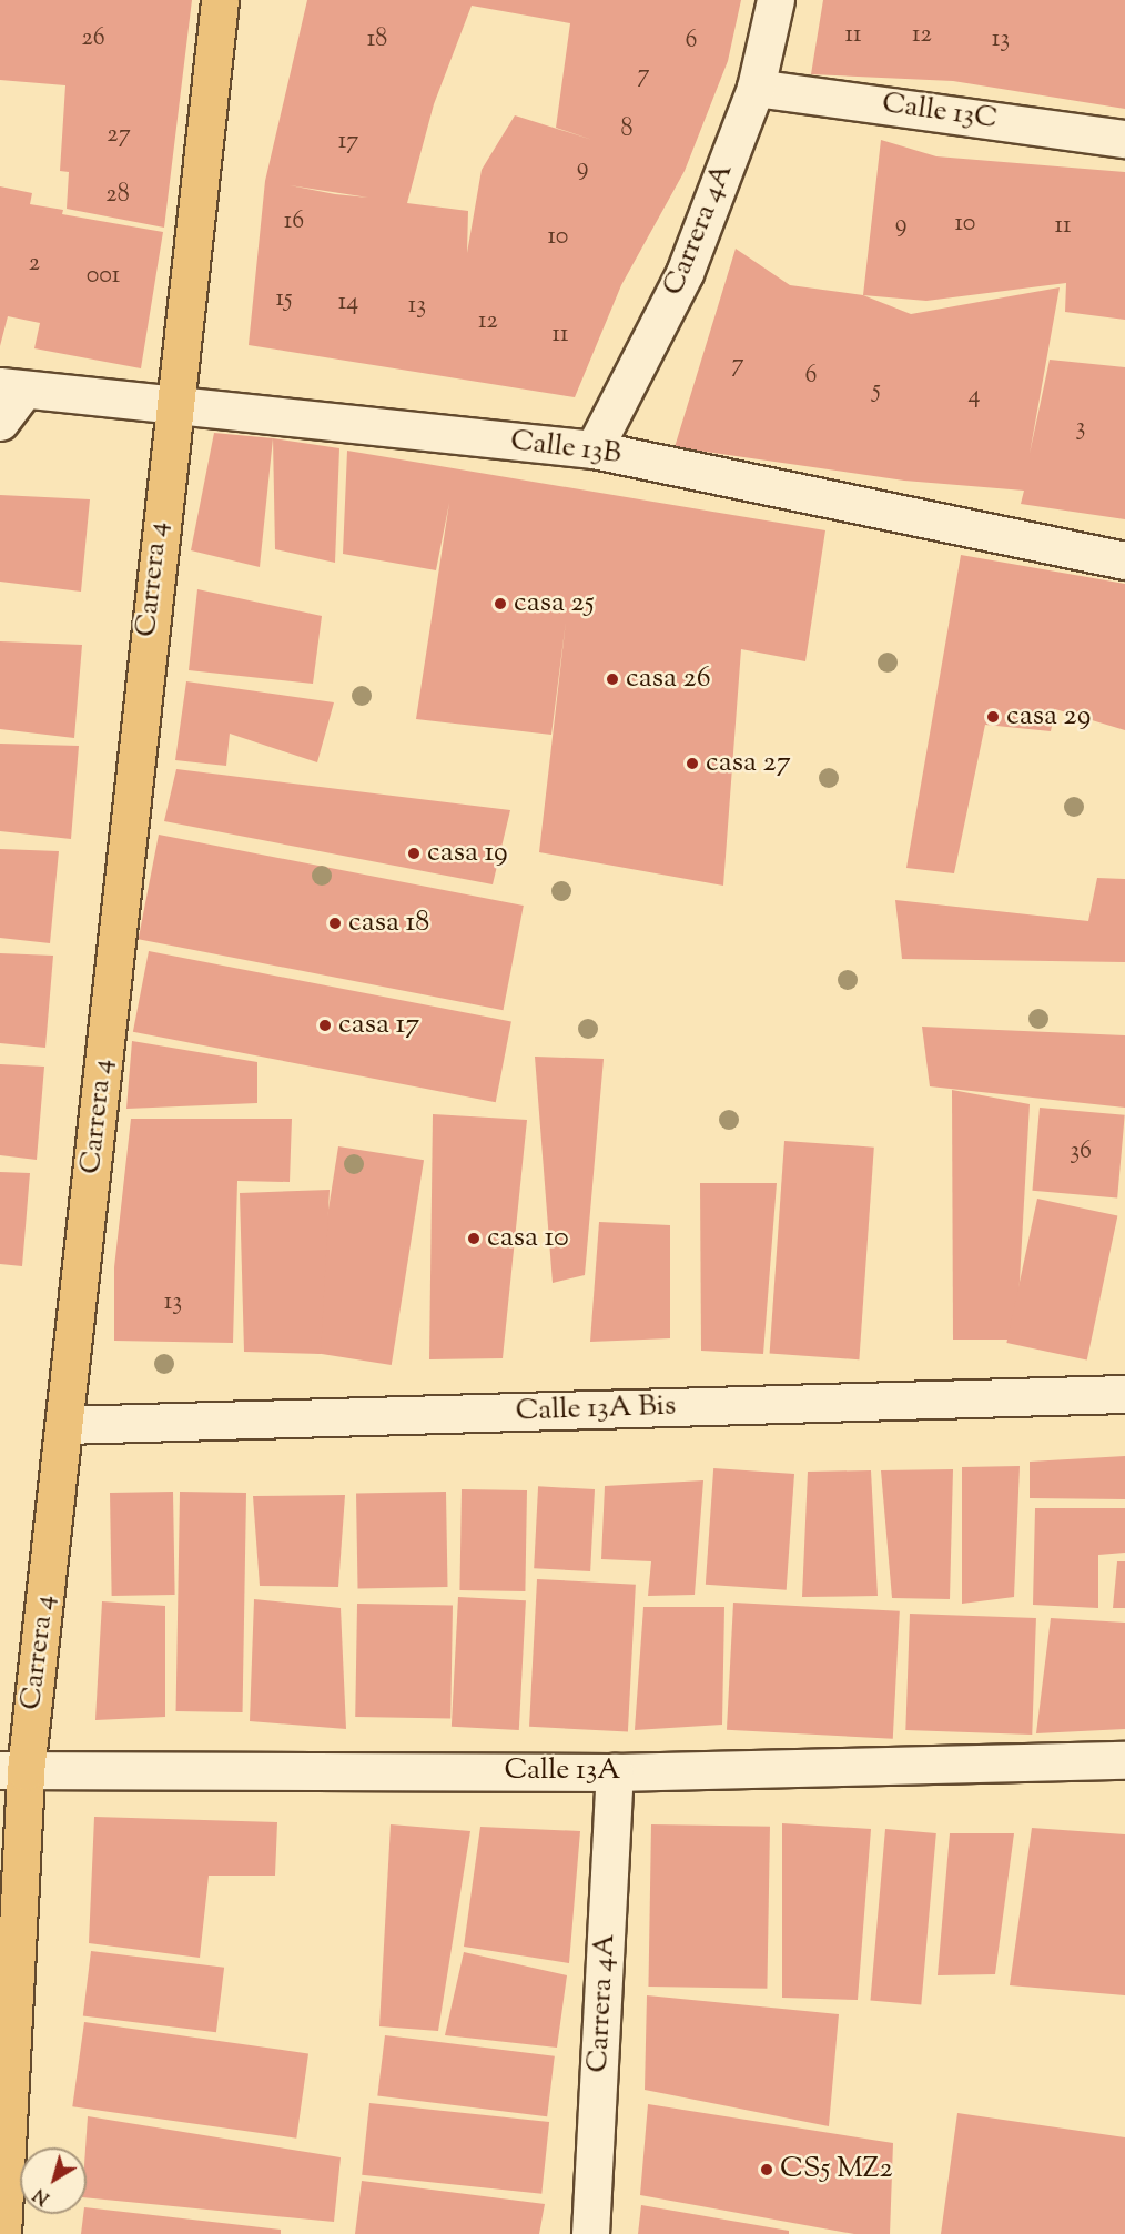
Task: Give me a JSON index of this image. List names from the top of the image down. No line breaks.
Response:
{"streets":{"main road":["Carrera 4"],"street":["Calle 13C","Carrera 4A","Calle 13B","Calle 13A Bis","Calle 13A"]},"crossings":[["Calle 13C","Carrera 4A"],["Carrera 4A","Calle 13B"],["Carrera 4A","Calle 13A"],["Calle 13B","Carrera 4"],["Carrera 4","Calle 13A Bis"],["Carrera 4","Calle 13A"]],"places":["casa 25","casa 26","casa 29","casa 27","casa 19","casa 18","casa 17","casa 10","CS5 MZ2"],"house_numbers":["11","12","26","18","13","6","7","8","27","17","9","28","16","10","9","11","10","2","001","15","14","13","12","11","7","6","5","4","3","36","13"],"north":"bottom left"}
